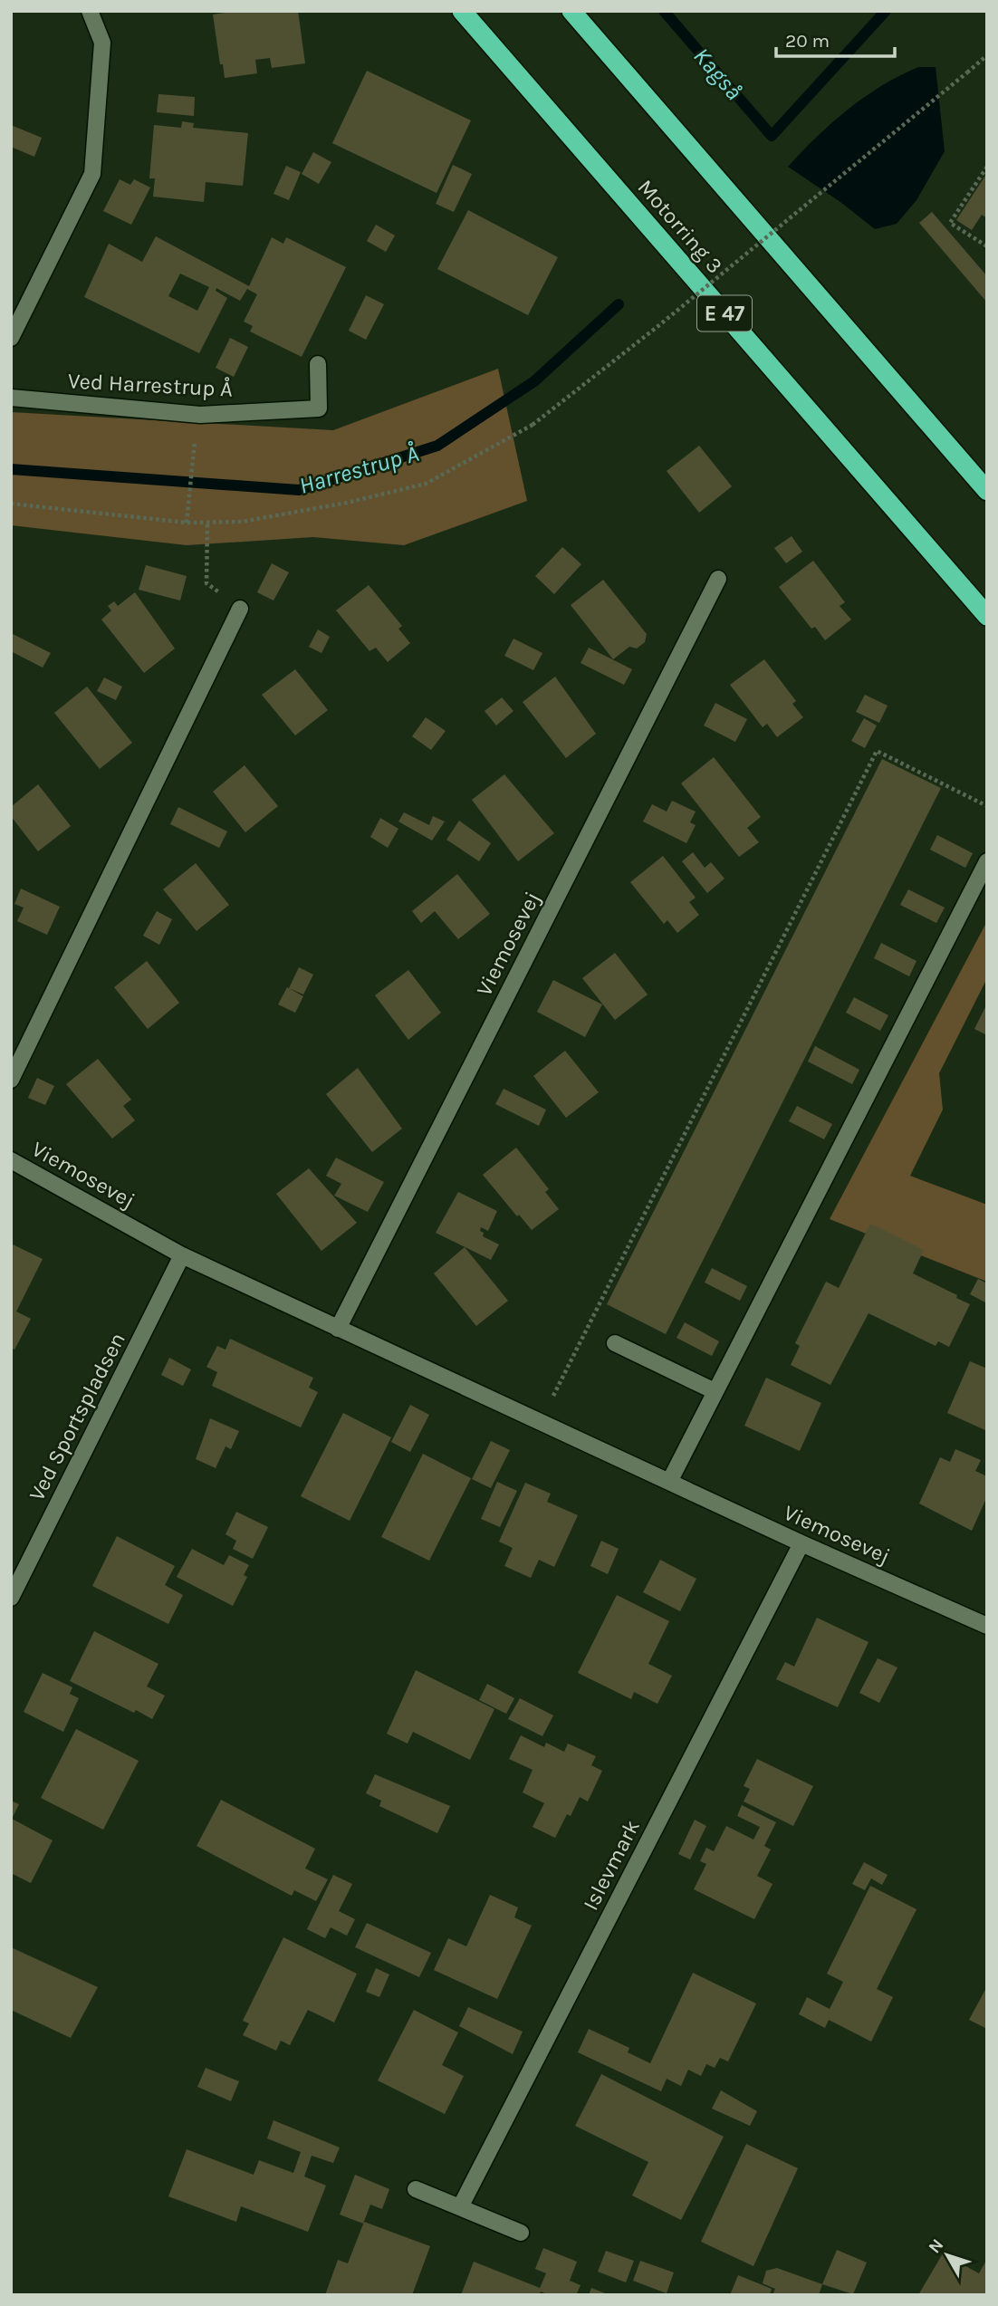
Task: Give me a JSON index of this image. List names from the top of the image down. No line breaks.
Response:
{"streets":{"highway":["Motorring 3","E 47"],"street":["Ved Harrestrup Å","Viemosevej","Ved Sportspladsen","Islevmark"]},"crossings":[["Viemosevej","Ved Sportspladsen"],["Viemosevej","Islevmark"]],"water":["Kagså","Harrestrup Å"],"scale_bar":"20 m","north":"top left"}
